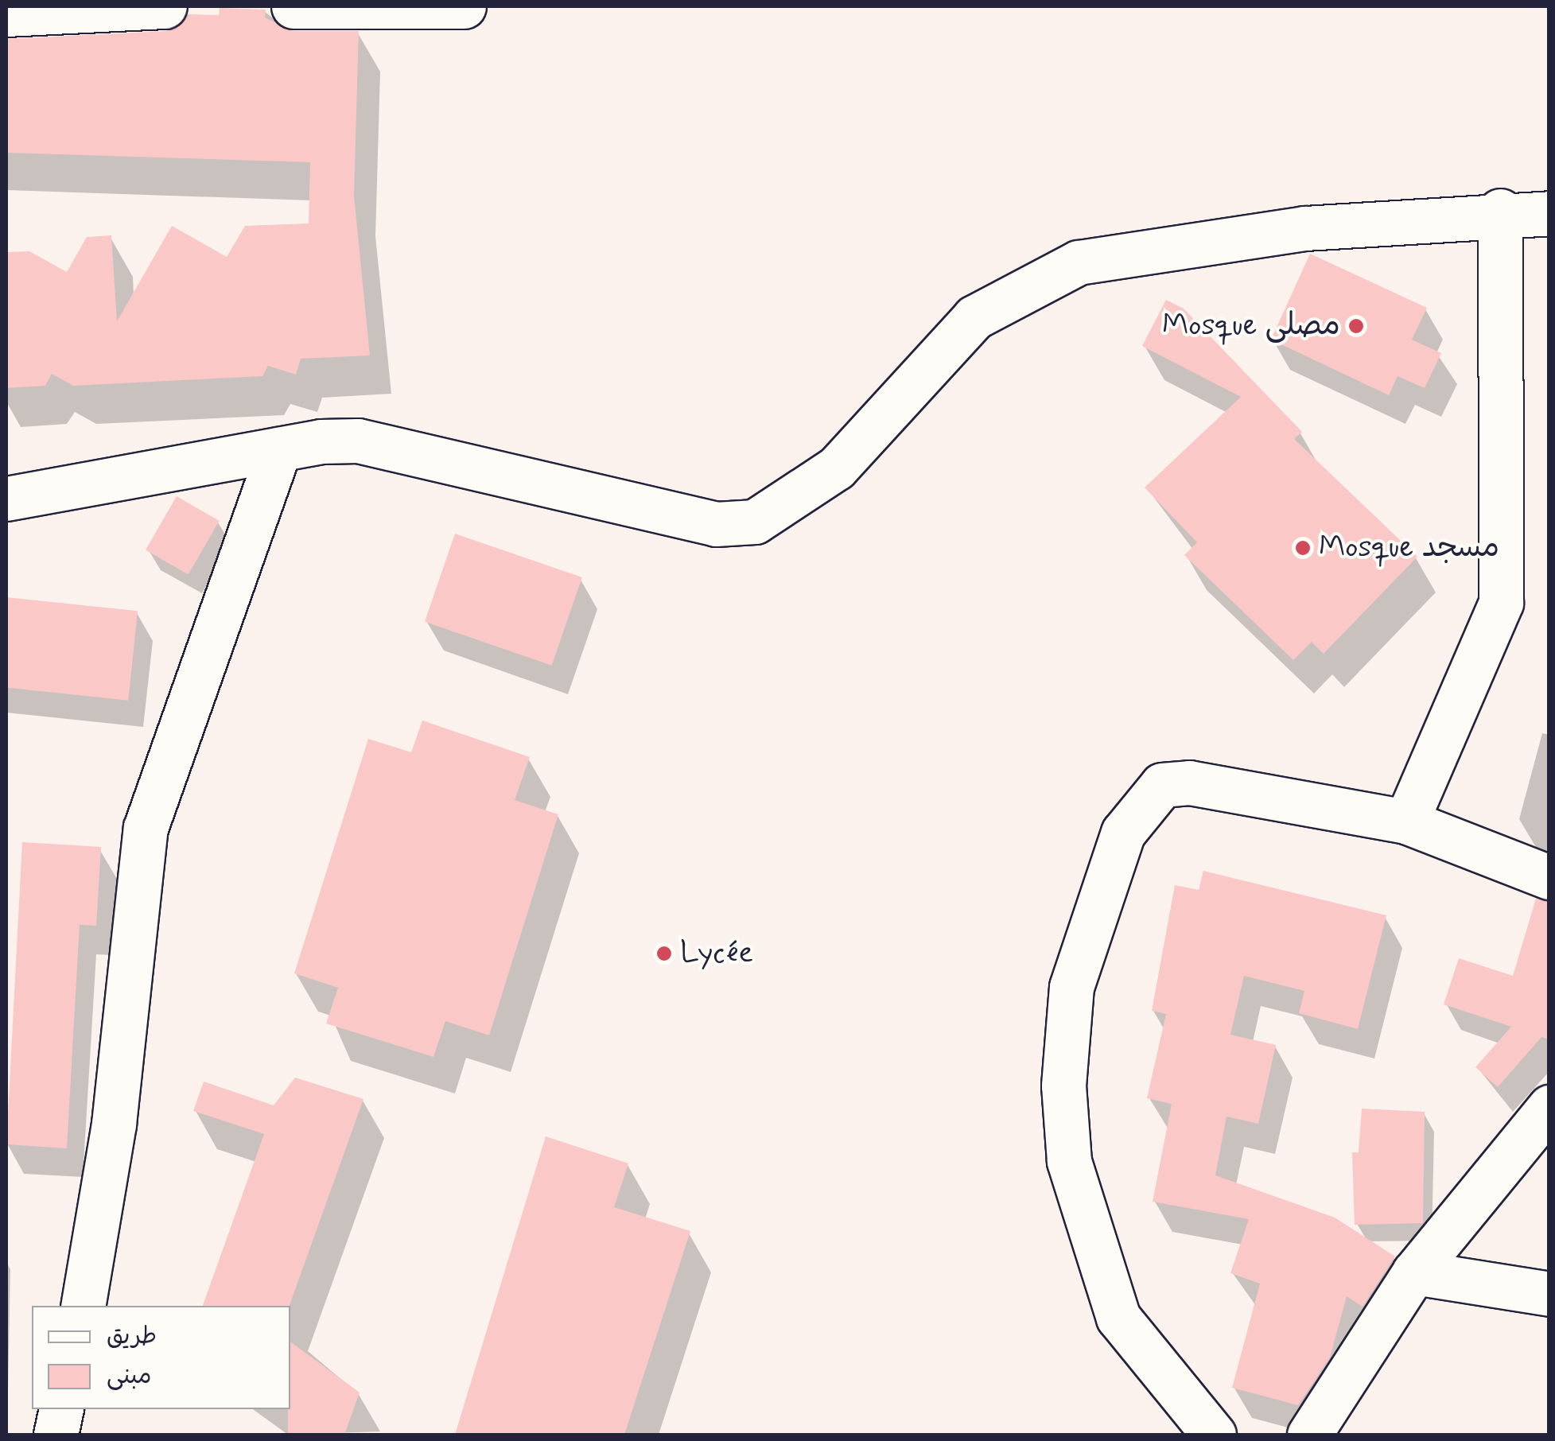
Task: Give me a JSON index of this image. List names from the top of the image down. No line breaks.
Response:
{"places":["Mosque مصلى","Mosque مسجد","Lycée"],"legend":["طريق","مبنى"]}
